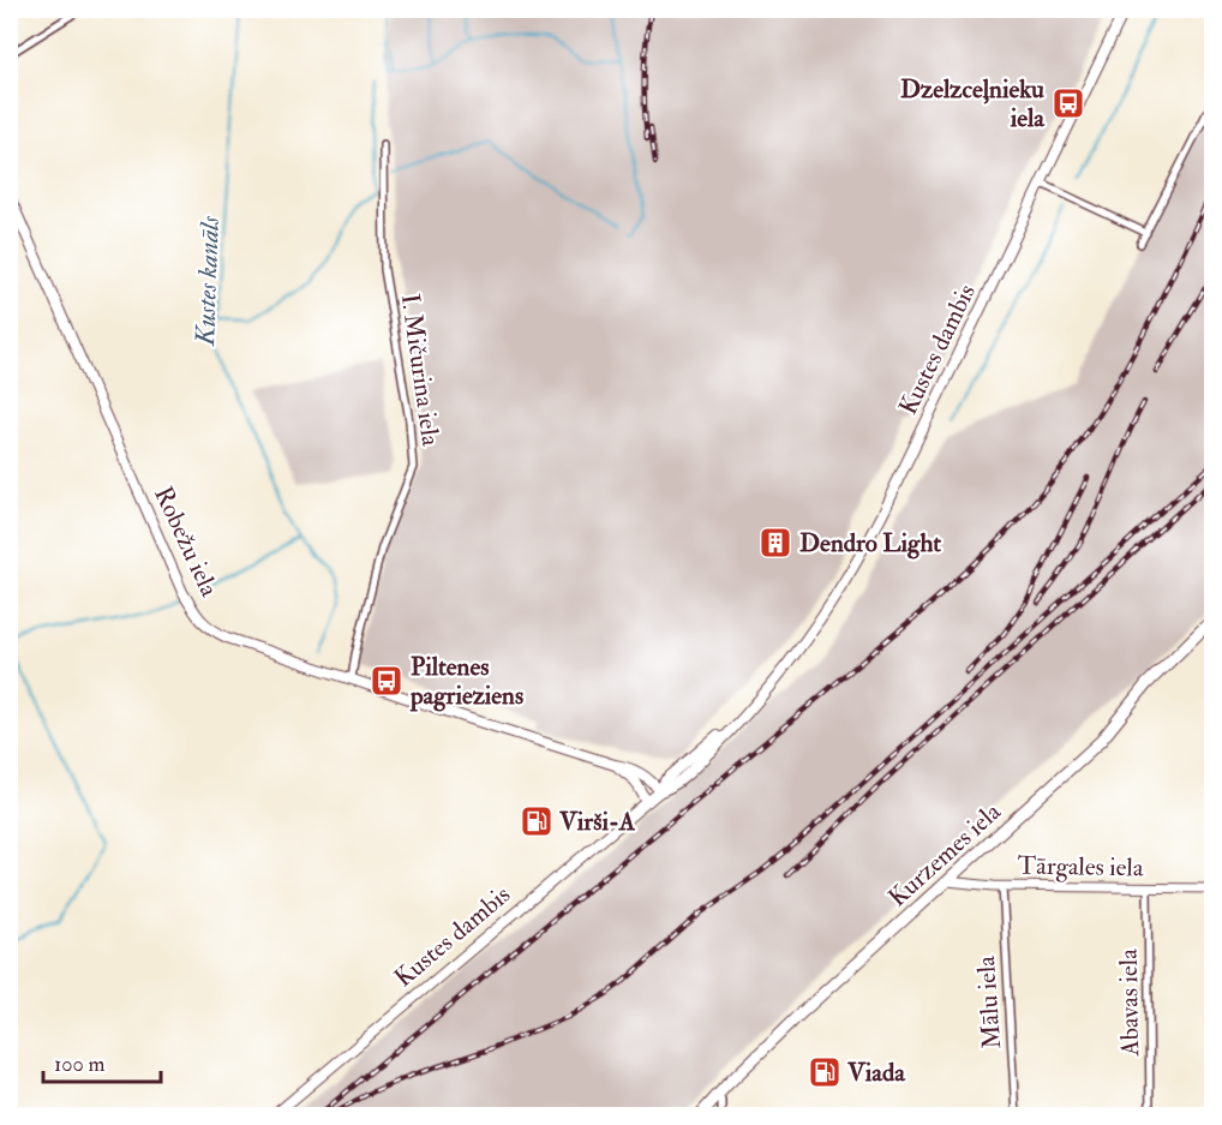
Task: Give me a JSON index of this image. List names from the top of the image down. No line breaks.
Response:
{"streets":{"highway":["Kurzemes iela"],"main road":["Kustes dambis","Robežu iela"],"street":["I. Mičurina iela","Tārgales iela","Mālu iela","Abavas iela"]},"crossings":[["Kustes dambis","Robežu iela"],["I. Mičurina iela","Robežu iela"],["Kurzemes iela","Tārgales iela"],["Tārgales iela","Mālu iela"],["Tārgales iela","Abavas iela"]],"water":["Kustes kanāls"],"places":{"bus stop":["Dzelzceļnieku iela","Piltenes pagrieziens"],"building":["Dendro Light"],"fuel station":["Virši-A","Viada"]},"scale_bar":"100 m"}
